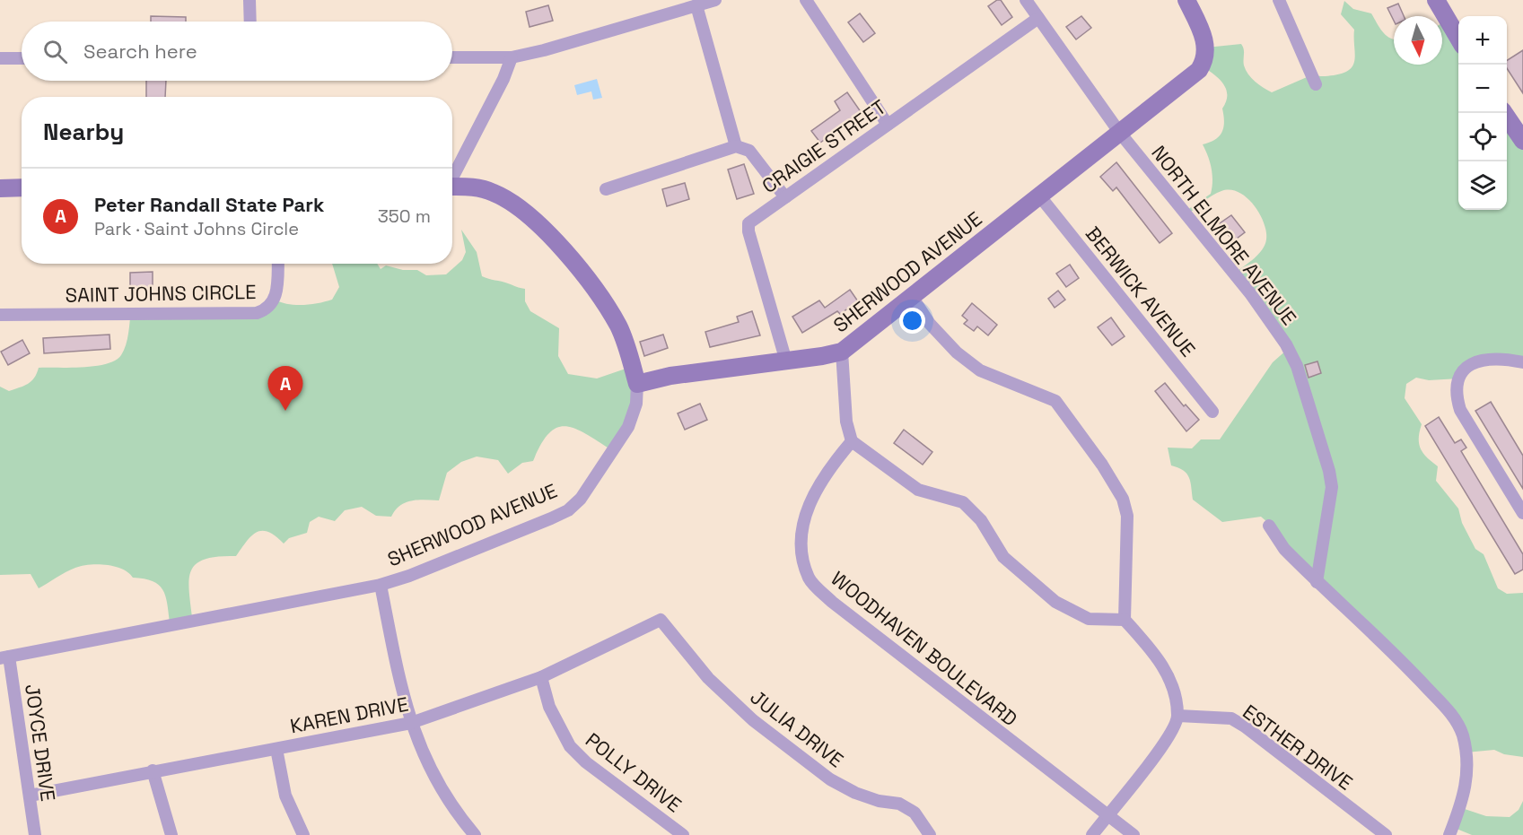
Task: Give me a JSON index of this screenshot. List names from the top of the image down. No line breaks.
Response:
{"streets":{"street":["CRAIGIE STREET","NORTH ELMORE AVENUE","SHERWOOD AVENUE","BERWICK AVENUE","SAINT JOHNS CIRCLE","WOODHAVEN BOULEVARD","KAREN DRIVE","JULIA DRIVE","JOYCE DRIVE","ESTHER DRIVE","POLLY DRIVE"]},"crossings":[["CRAIGIE STREET","NORTH ELMORE AVENUE"],["CRAIGIE STREET","SHERWOOD AVENUE"],["NORTH ELMORE AVENUE","SHERWOOD AVENUE"],["SHERWOOD AVENUE","BERWICK AVENUE"],["SHERWOOD AVENUE","JOYCE DRIVE"],["KAREN DRIVE","JULIA DRIVE"],["KAREN DRIVE","JOYCE DRIVE"],["KAREN DRIVE","POLLY DRIVE"]],"north":"bottom","page":{"map_buttons":["+","−"],"search":"Search here","heading":"Nearby","list":[{"mark":"A","name":"Peter Randall State Park","note":"Park · Saint Johns Circle","value":"350 m"}],"pins":"A"}}
